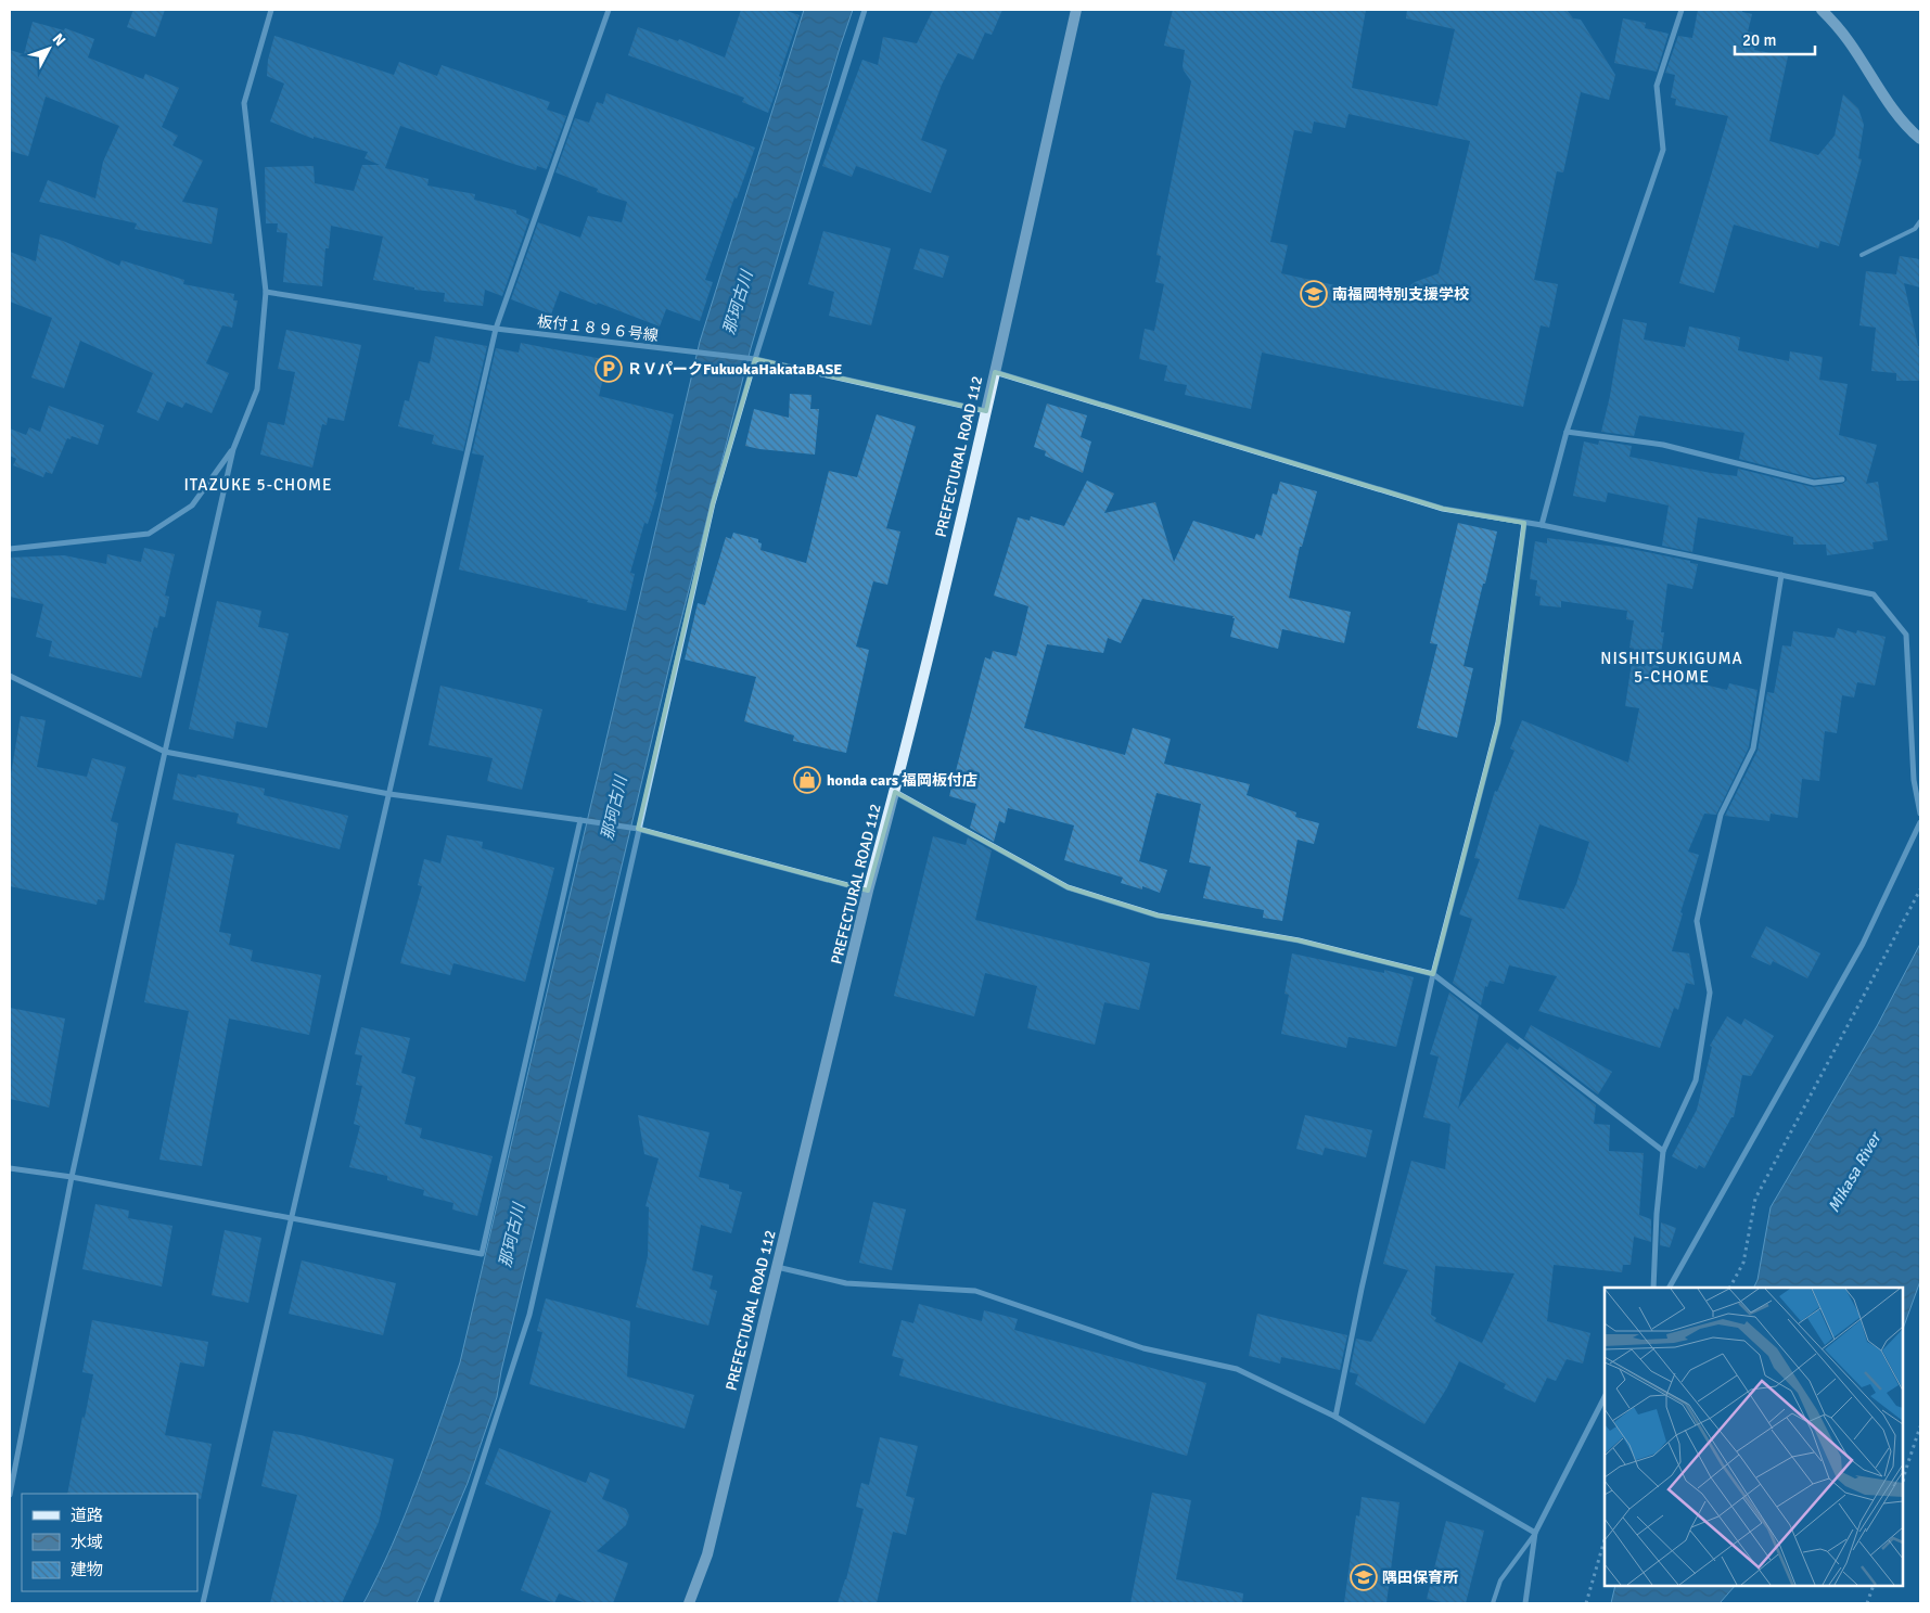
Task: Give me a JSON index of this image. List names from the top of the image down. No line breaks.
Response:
{"streets":{"main road":["PREFECTURAL ROAD 112"],"street":["板付１８９６号線"]},"districts":["ITAZUKE 5-CHOME","NISHITSUKIGUMA 5-CHOME"],"water":["那珂古川","Mikasa River"],"places":{"school or university":["南福岡特別支援学校","隅田保育所"],"parking":["ＲＶパークFukuokaHakataBASE"],"shop":["honda cars 福岡板付店"]},"legend":["道路","水域","建物"],"scale_bar":"20 m","north":"top right"}
